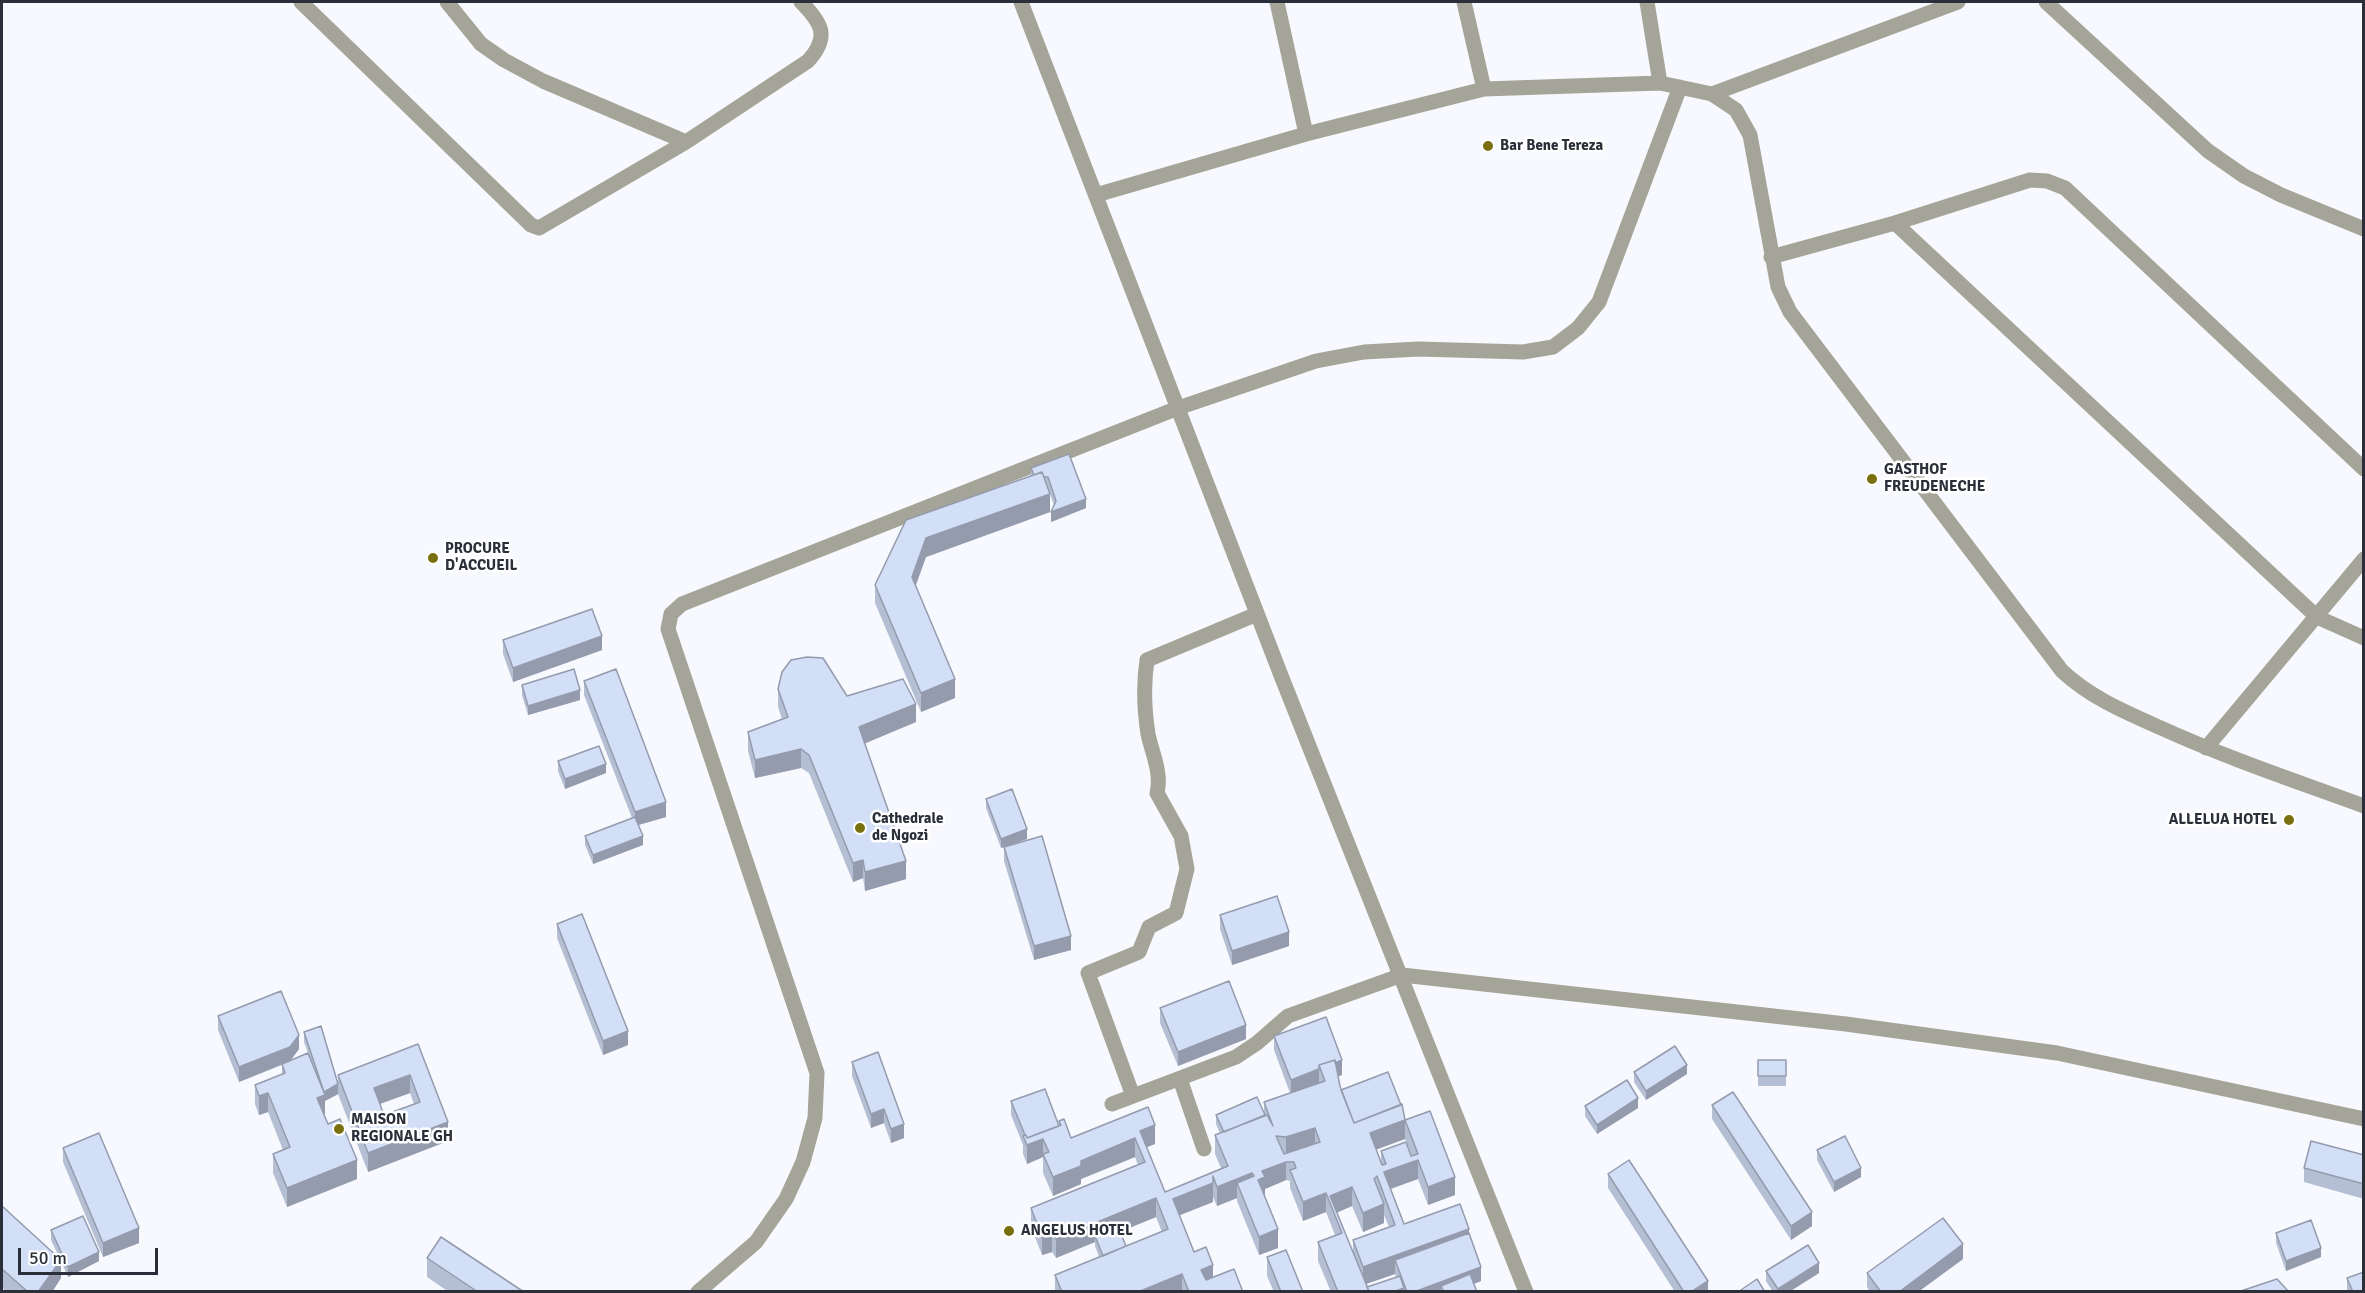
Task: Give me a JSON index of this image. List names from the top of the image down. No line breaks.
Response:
{"places":["Bar Bene Tereza","GASTHOF FREUDENECHE","PROCURE D'ACCUEIL","ALLELUA HOTEL","Cathedrale de Ngozi","MAISON REGIONALE GH","ANGELUS HOTEL"],"scale_bar":"50 m"}
